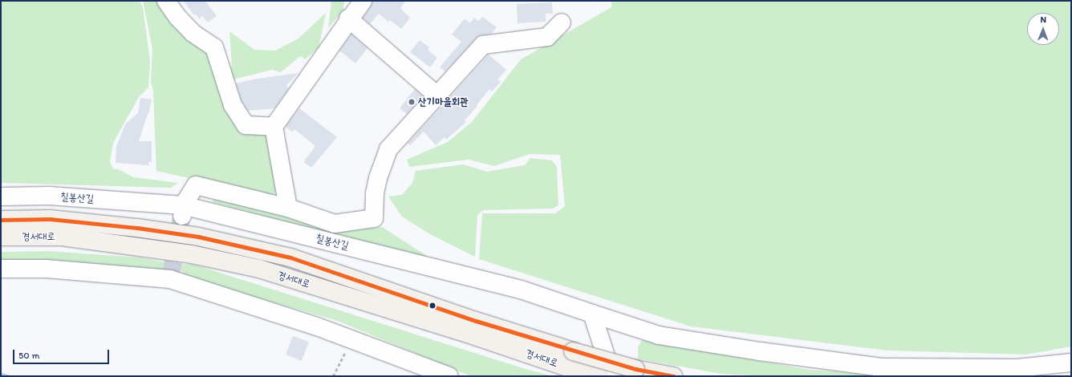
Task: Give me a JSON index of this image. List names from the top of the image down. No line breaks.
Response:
{"streets":{"main road":["경서대로"],"street":["칠봉산길"]},"places":["산기마을회관"],"scale_bar":"50 m","north":"top"}
